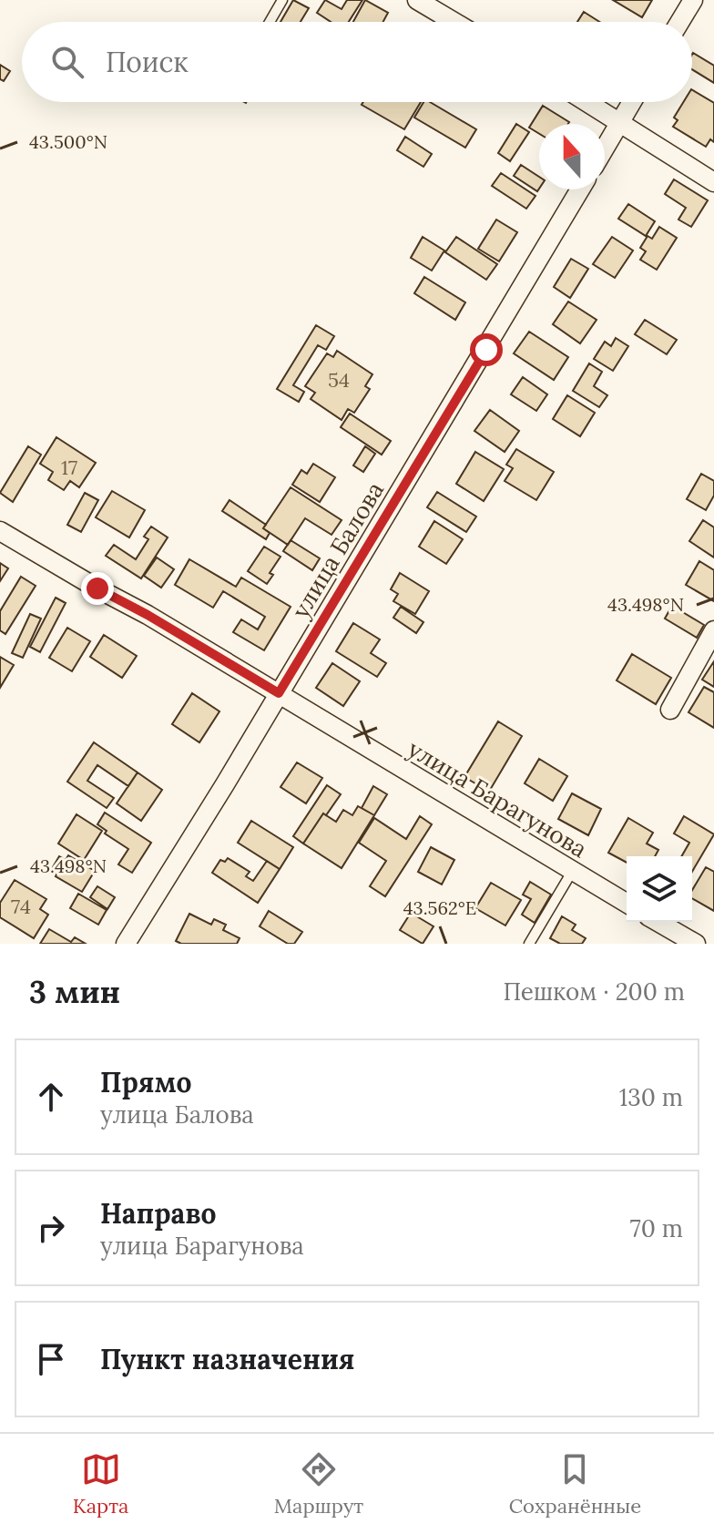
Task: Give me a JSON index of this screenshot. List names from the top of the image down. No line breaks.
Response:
{"streets":{"street":["улица Балова","улица Барагунова"]},"crossings":[["улица Балова","улица Барагунова"]],"house_numbers":["54","17","74"],"north":"top","page":{"search":"Поиск","heading":["3 мин","Пешком · 200 m"],"list":[["Прямо","улица Балова","130 m"],["Направо","улица Барагунова","70 m"],"Пункт назначения"],"nav":["Карта","Маршрут","Сохранённые"]},"coordinates":["43.500°N","43.498°N","43.562°E"]}
